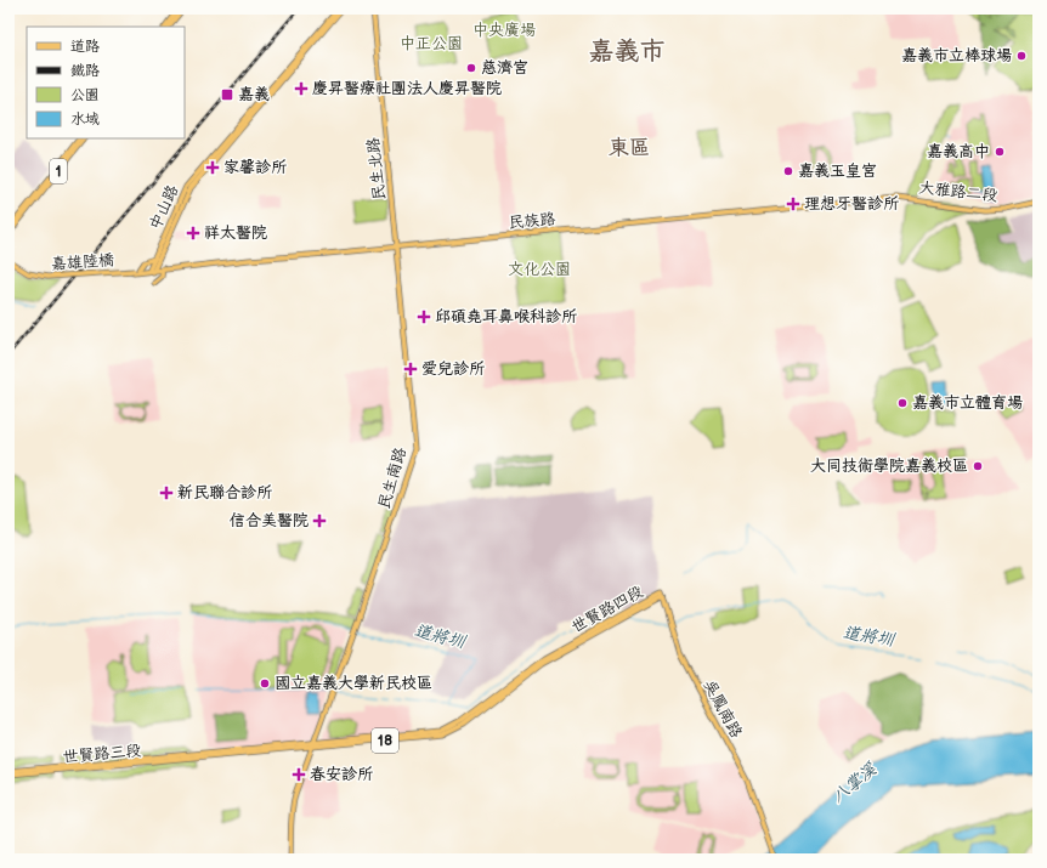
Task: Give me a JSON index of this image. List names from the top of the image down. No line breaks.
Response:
{"streets":{"main road":["民生北路","1","大雅路二段","中山路","民族路","嘉雄陸橋","民生南路","世賢路四段","吳鳳南路","18","世賢路三段"]},"crossings":[["民生北路","民族路"],["民生北路","民生南路"],["大雅路二段","民族路"],["中山路","民族路"],["民族路","嘉雄陸橋"],["民生南路","世賢路四段"],["世賢路四段","吳鳳南路"],["世賢路四段","世賢路三段"]],"districts":["嘉義市","東區"],"water":["道將圳","八掌溪"],"parks":["中央廣場","中正公園","文化公園"],"places":{"other":["嘉義市立棒球場","慈濟宮","嘉義高中","嘉義玉皇宮","嘉義市立體育場","大同技術學院嘉義校區","國立嘉義大學新民校區"],"health":["慶昇醫療社團法人慶昇醫院","家馨診所","理想牙醫診所","祥太醫院","邱碩堯耳鼻喉科診所","愛兒診所","新民聯合診所","信合美醫院","春安診所"],"transit":["嘉義"]},"legend":["道路","鐵路","公園","水域"]}
